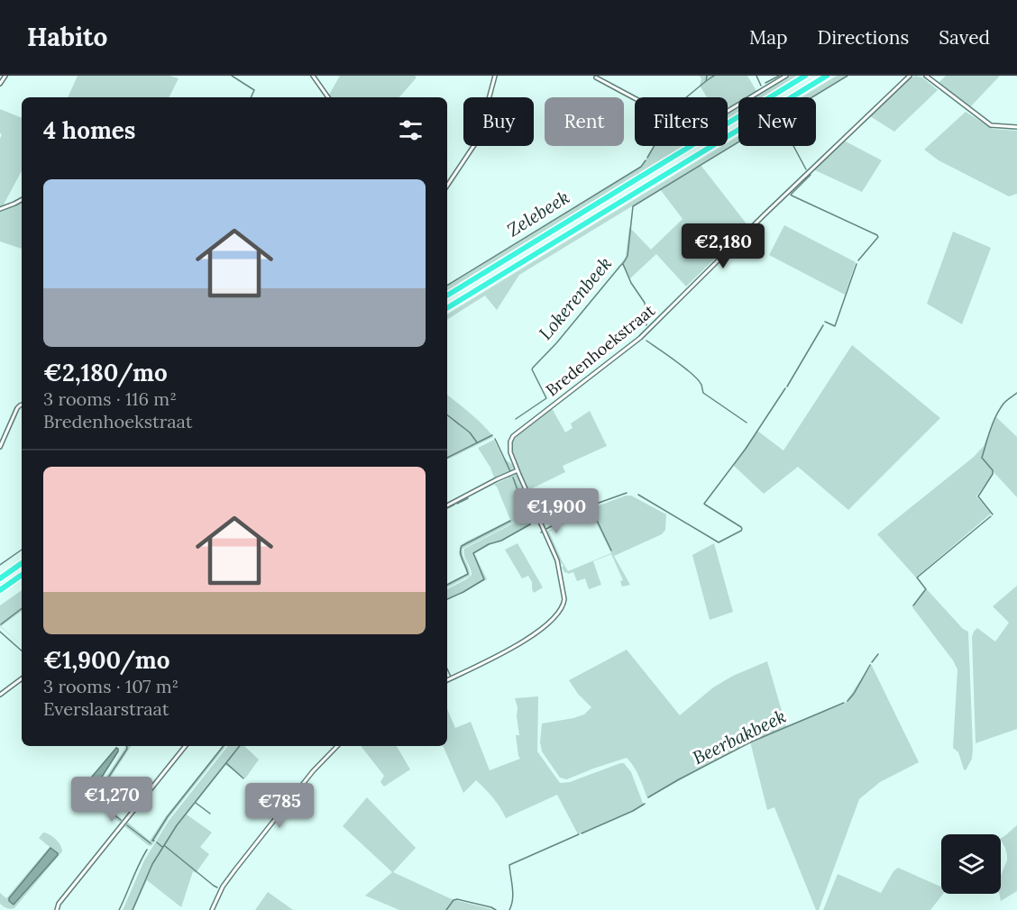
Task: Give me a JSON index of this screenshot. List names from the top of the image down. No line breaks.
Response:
{"streets":{"street":["Bredenhoekstraat"]},"water":["Zelebeek","Lokerenbeek","Beerbakbeek"],"page":{"header":"Habito","nav":["Map","Directions","Saved"],"chip":["Buy","Rent","Filters","New"],"heading":"4 homes","list":[{"name":"€2,180/mo","note":"3 rooms · 116 m² · Bredenhoekstraat"},{"name":"€1,900/mo","note":"3 rooms · 107 m² · Everslaarstraat"}],"price":["€2,180","€1,900","€1,270","€785"]}}
